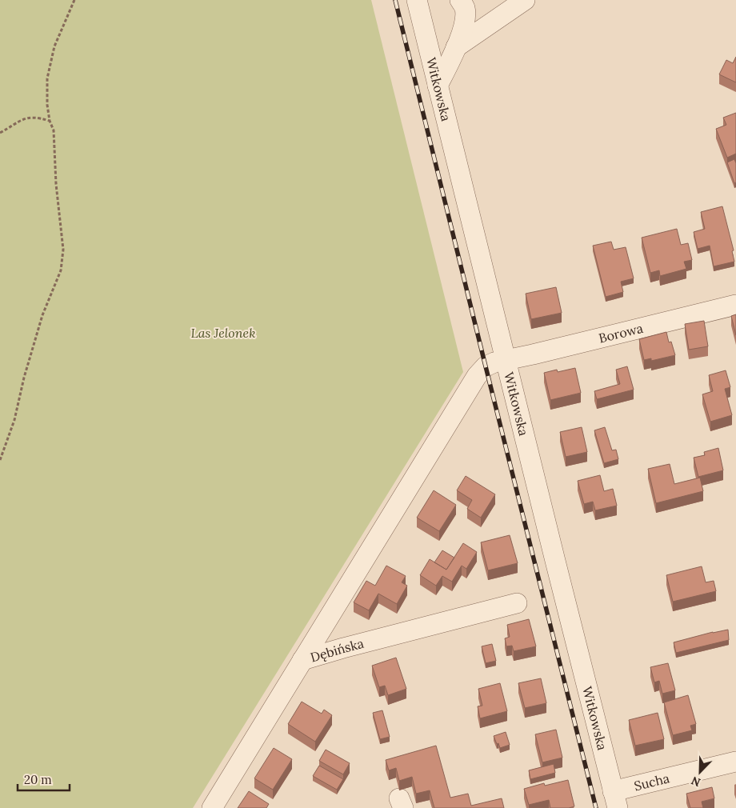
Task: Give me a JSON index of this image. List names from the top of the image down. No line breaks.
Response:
{"streets":{"street":["Witkowska","Borowa","Dębińska","Sucha"]},"crossings":[["Witkowska","Borowa"],["Witkowska","Sucha"],["Borowa","Dębińska"]],"parks":["Las Jelonek"],"scale_bar":"20 m","north":"bottom left"}
